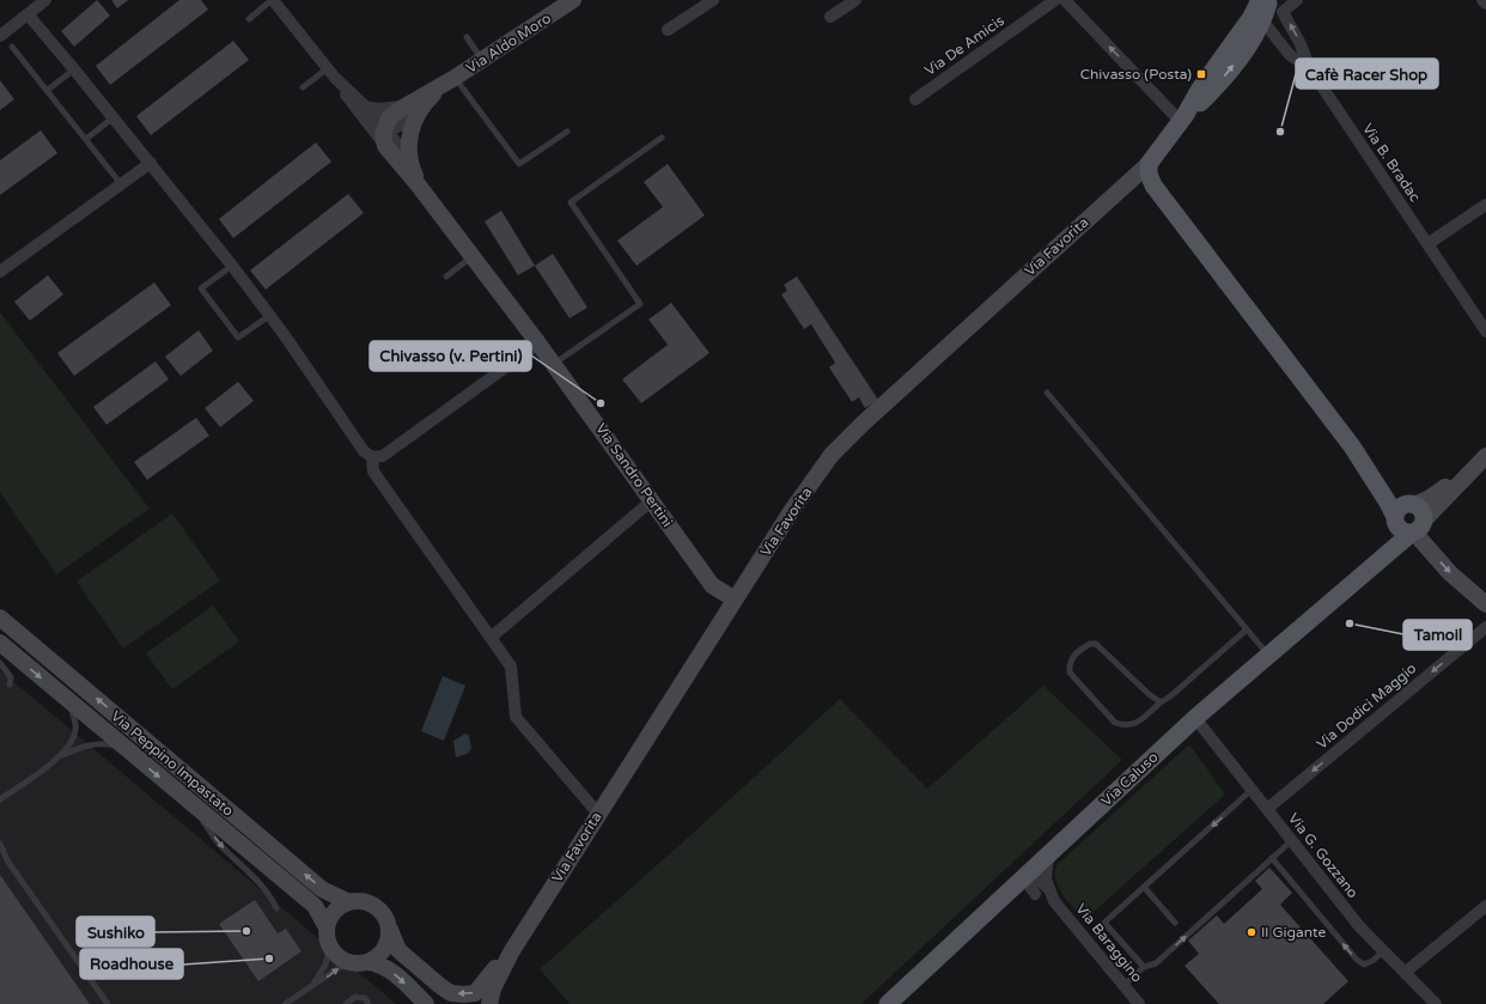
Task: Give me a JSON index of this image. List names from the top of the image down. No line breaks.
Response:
{"streets":{"main road":["Via Caluso"],"street":["Via Aldo Moro","Via De Amicis","Via B. Bradac","Via Favorita","Via Sandro Pertini","Via Dodici Maggio","Via Peppino Impastato","Via G. Gozzano","Via Baraggino"]},"crossings":[["Via Favorita","Via Sandro Pertini"],["Via Favorita","Via Peppino Impastato"],["Via Dodici Maggio","Via G. Gozzano"],["Via Caluso","Via G. Gozzano"],["Via Caluso","Via Baraggino"]],"one_way":["Via Dodici Maggio"],"places":{"transit":["Chivasso (Posta)"],"other":["Cafè Racer Shop","Chivasso (v. Pertini)","Tamoil","Sushiko","Il Gigante","Roadhouse"]}}
